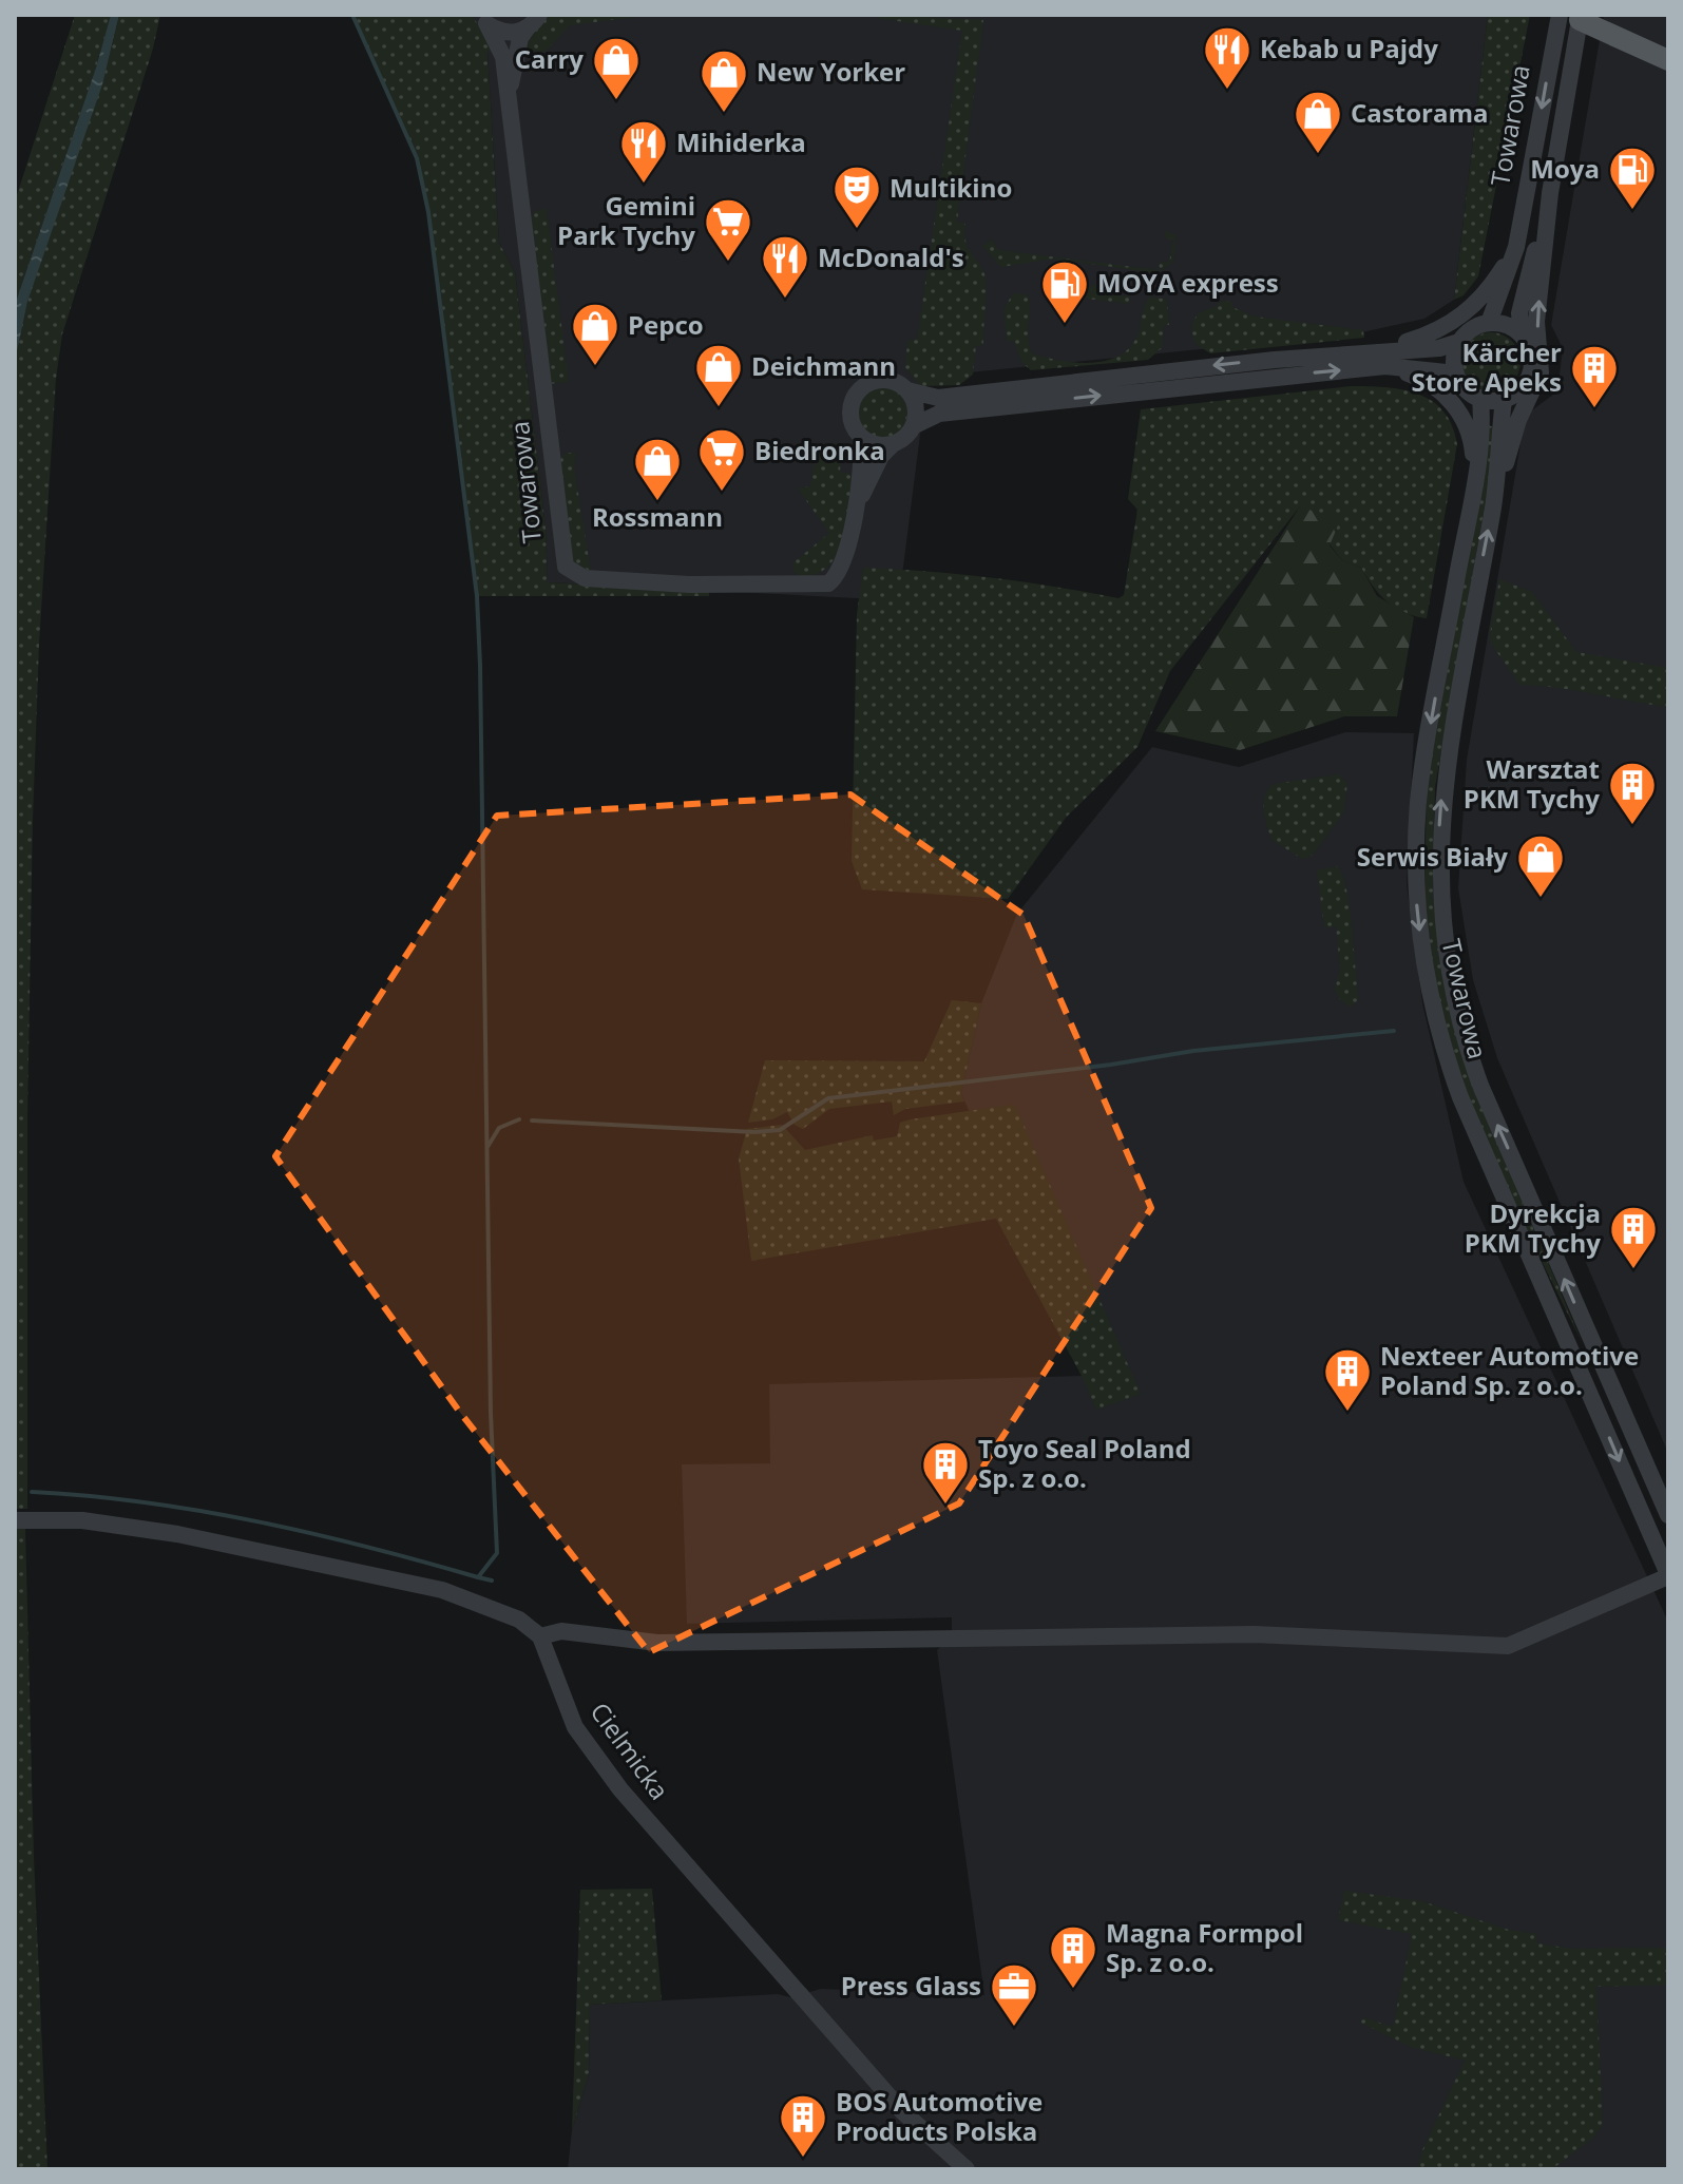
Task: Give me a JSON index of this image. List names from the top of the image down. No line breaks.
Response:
{"streets":{"street":["Towarowa","Cielmicka"]},"places":{"restaurant":["Kebab u Pajdy","Mihiderka","McDonald's"],"shop":["Carry","New Yorker","Castorama","Pepco","Deichmann","Rossmann","Serwis Biały"],"fuel station":["Moya","MOYA express"],"theatre":["Multikino"],"supermarket":["Gemini Park Tychy","Biedronka"],"building":["Kärcher Store Apeks","Warsztat PKM Tychy","Dyrekcja PKM Tychy","Nexteer Automotive Poland Sp. z o.o.","Toyo Seal Poland Sp. z o.o.","Magna Formpol Sp. z o.o.","BOS Automotive Products Polska"],"office":["Press Glass"]}}
